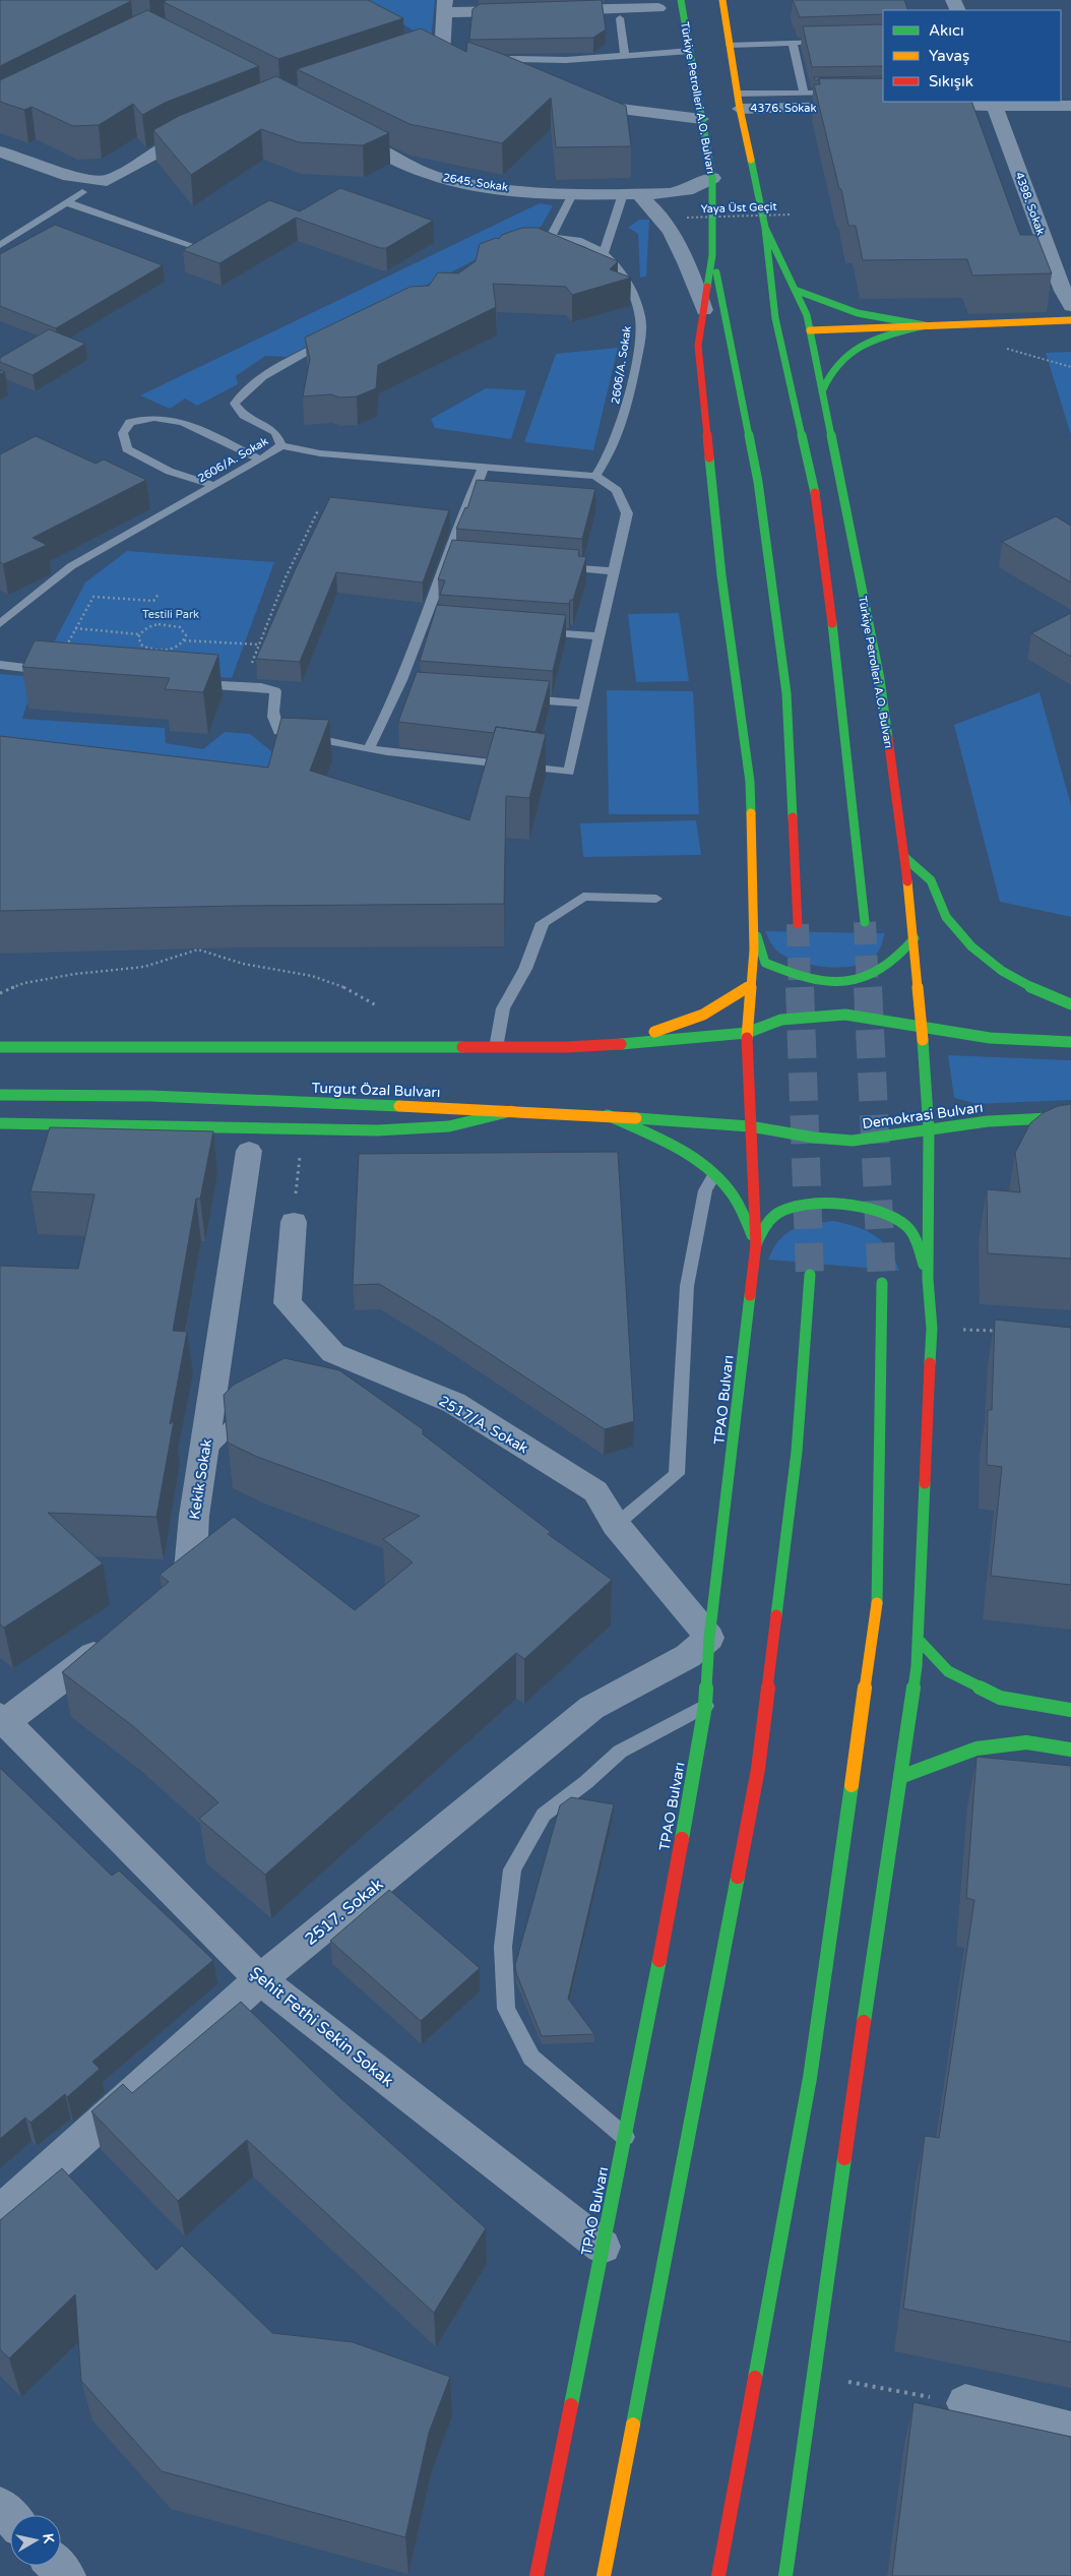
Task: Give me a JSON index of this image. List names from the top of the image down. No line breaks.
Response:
{"streets":{"main road":["Türkiye Petrolleri A.O. Bulvarı","Turgut Özal Bulvarı","Demokrasi Bulvarı","TPAO Bulvarı"],"street":["4376. Sokak","2645. Sokak","4398. Sokak","2517/A. Sokak","Kekik Sokak","2517. Sokak","Şehit Fethi Sekin Sokak"],"lane":["2606/A. Sokak"],"path":["Yaya Üst Geçit"]},"crossings":[["Türkiye Petrolleri A.O. Bulvarı","4376. Sokak"],["Türkiye Petrolleri A.O. Bulvarı","2645. Sokak"],["Türkiye Petrolleri A.O. Bulvarı","Demokrasi Bulvarı"],["Türkiye Petrolleri A.O. Bulvarı","TPAO Bulvarı"],["Turgut Özal Bulvarı","Demokrasi Bulvarı"],["Turgut Özal Bulvarı","TPAO Bulvarı"],["Demokrasi Bulvarı","TPAO Bulvarı"],["TPAO Bulvarı","2517/A. Sokak"],["TPAO Bulvarı","2517. Sokak"],["TPAO Bulvarı","Şehit Fethi Sekin Sokak"],["2517/A. Sokak","2517. Sokak"],["2517. Sokak","Şehit Fethi Sekin Sokak"]],"parks":["Testili Park"],"legend":["Akıcı","Yavaş","Sıkışık"],"north":"right"}
